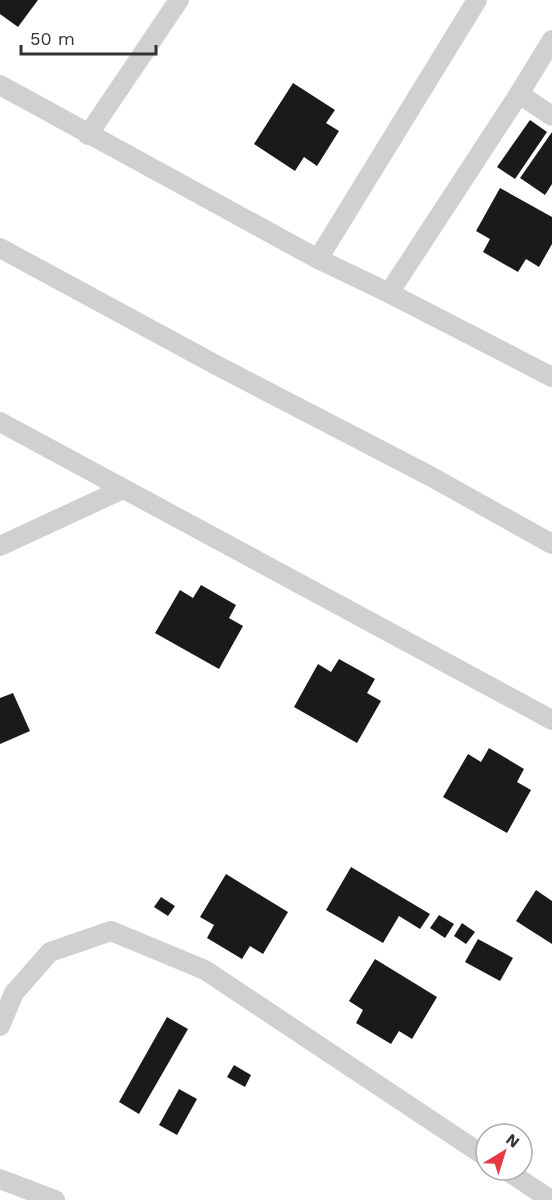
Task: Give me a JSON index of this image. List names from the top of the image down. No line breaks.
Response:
{"scale_bar":"50 m","north":"top right"}
